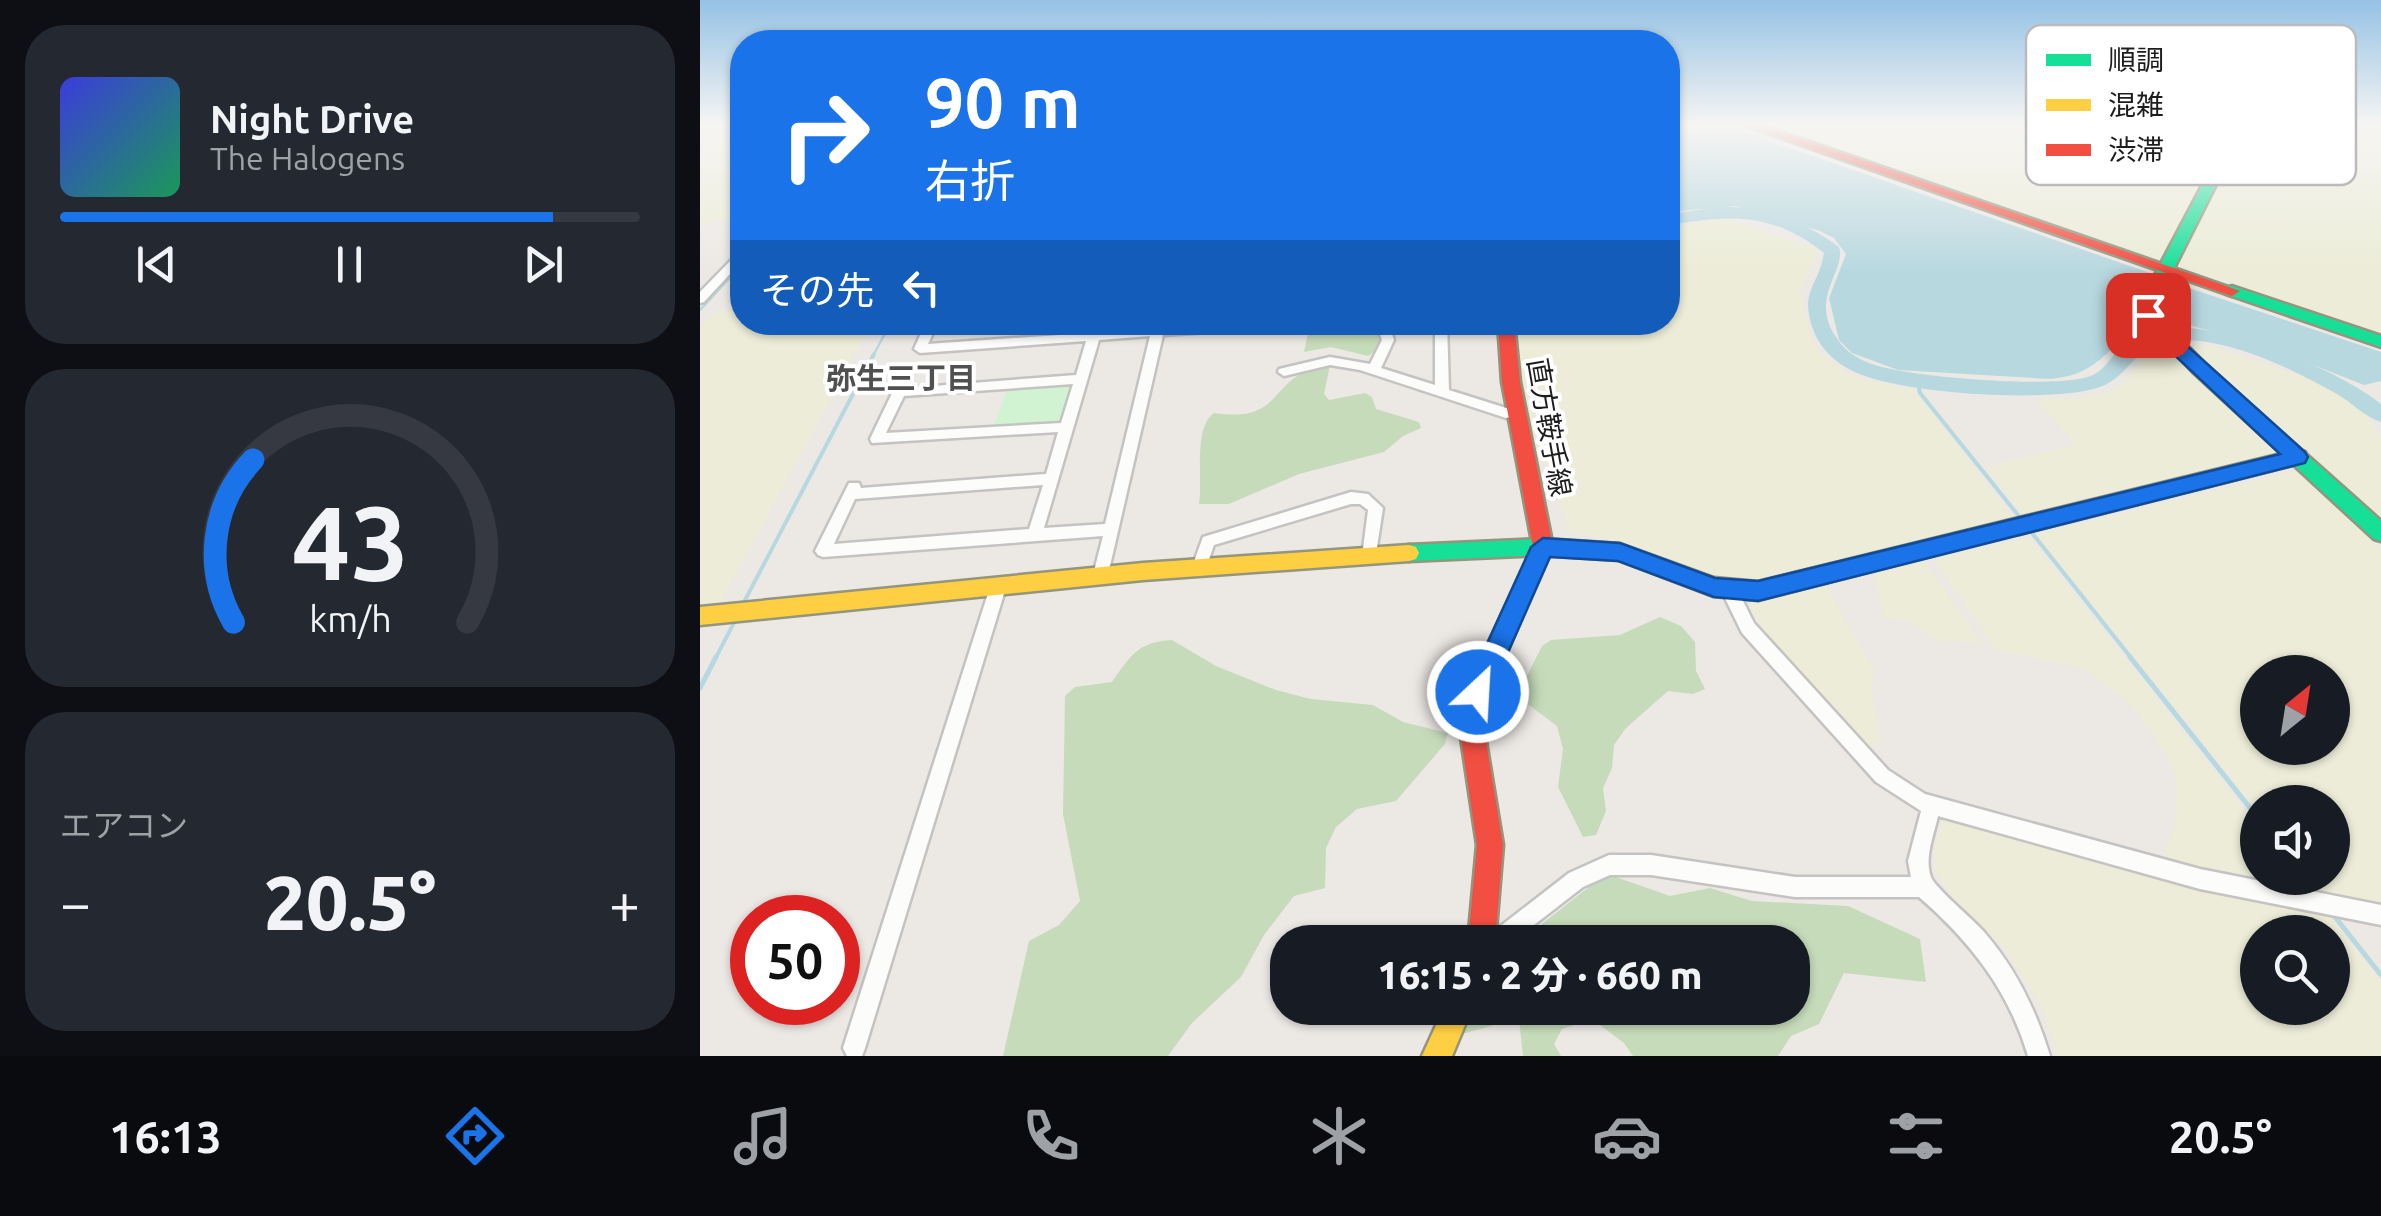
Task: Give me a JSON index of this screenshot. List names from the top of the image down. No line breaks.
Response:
{"streets":{"street":["直方鞍手線"]},"districts":["弥生三丁目"],"legend":["順調","混雑","渋滞"],"north":"top right","page":{"turn":["90 m","右折"],"song":["Night Drive","The Halogens"],"then":"その先","tile":"エアコン","heat":["−","20.5°","+"],"limit":"50","trip":"16:15 · 2 分 · 660 m","tabs":["16:13","20.5°"],"gauge":["43","km/h"]}}
